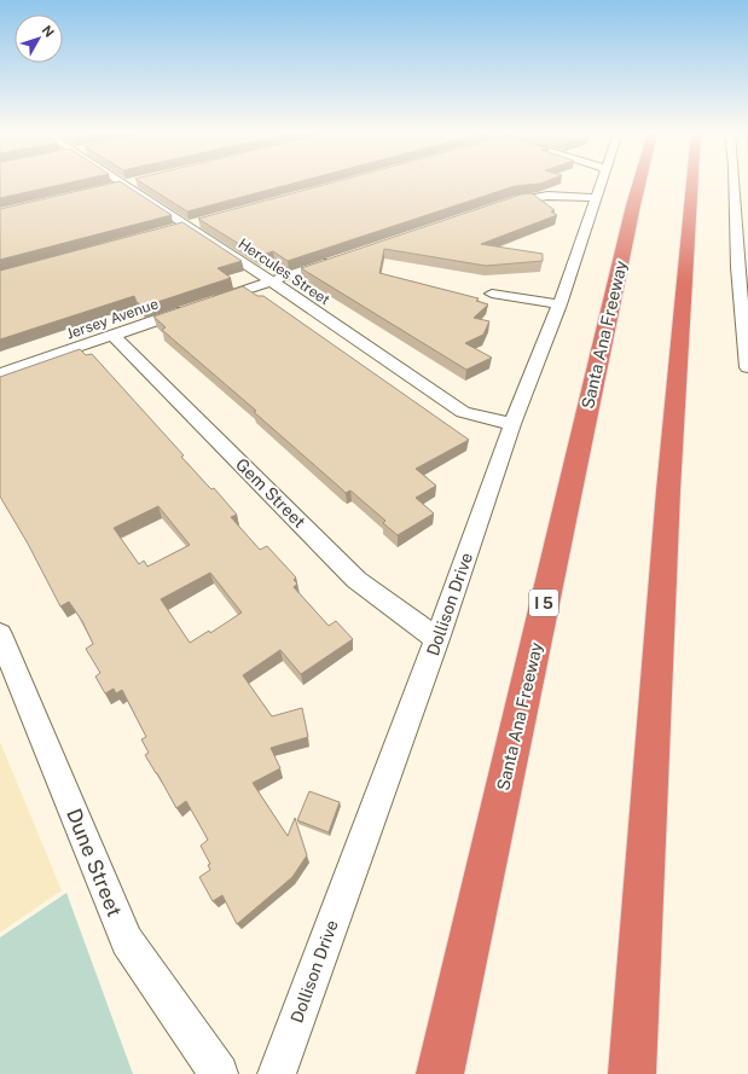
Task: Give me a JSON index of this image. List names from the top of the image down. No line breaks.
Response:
{"streets":{"highway":["Santa Ana Freeway","I 5"],"street":["Hercules Street","Jersey Avenue","Gem Street","Dollison Drive","Dune Street"]},"crossings":[["Hercules Street","Dollison Drive"],["Jersey Avenue","Gem Street"],["Gem Street","Dollison Drive"]],"north":"top right"}
